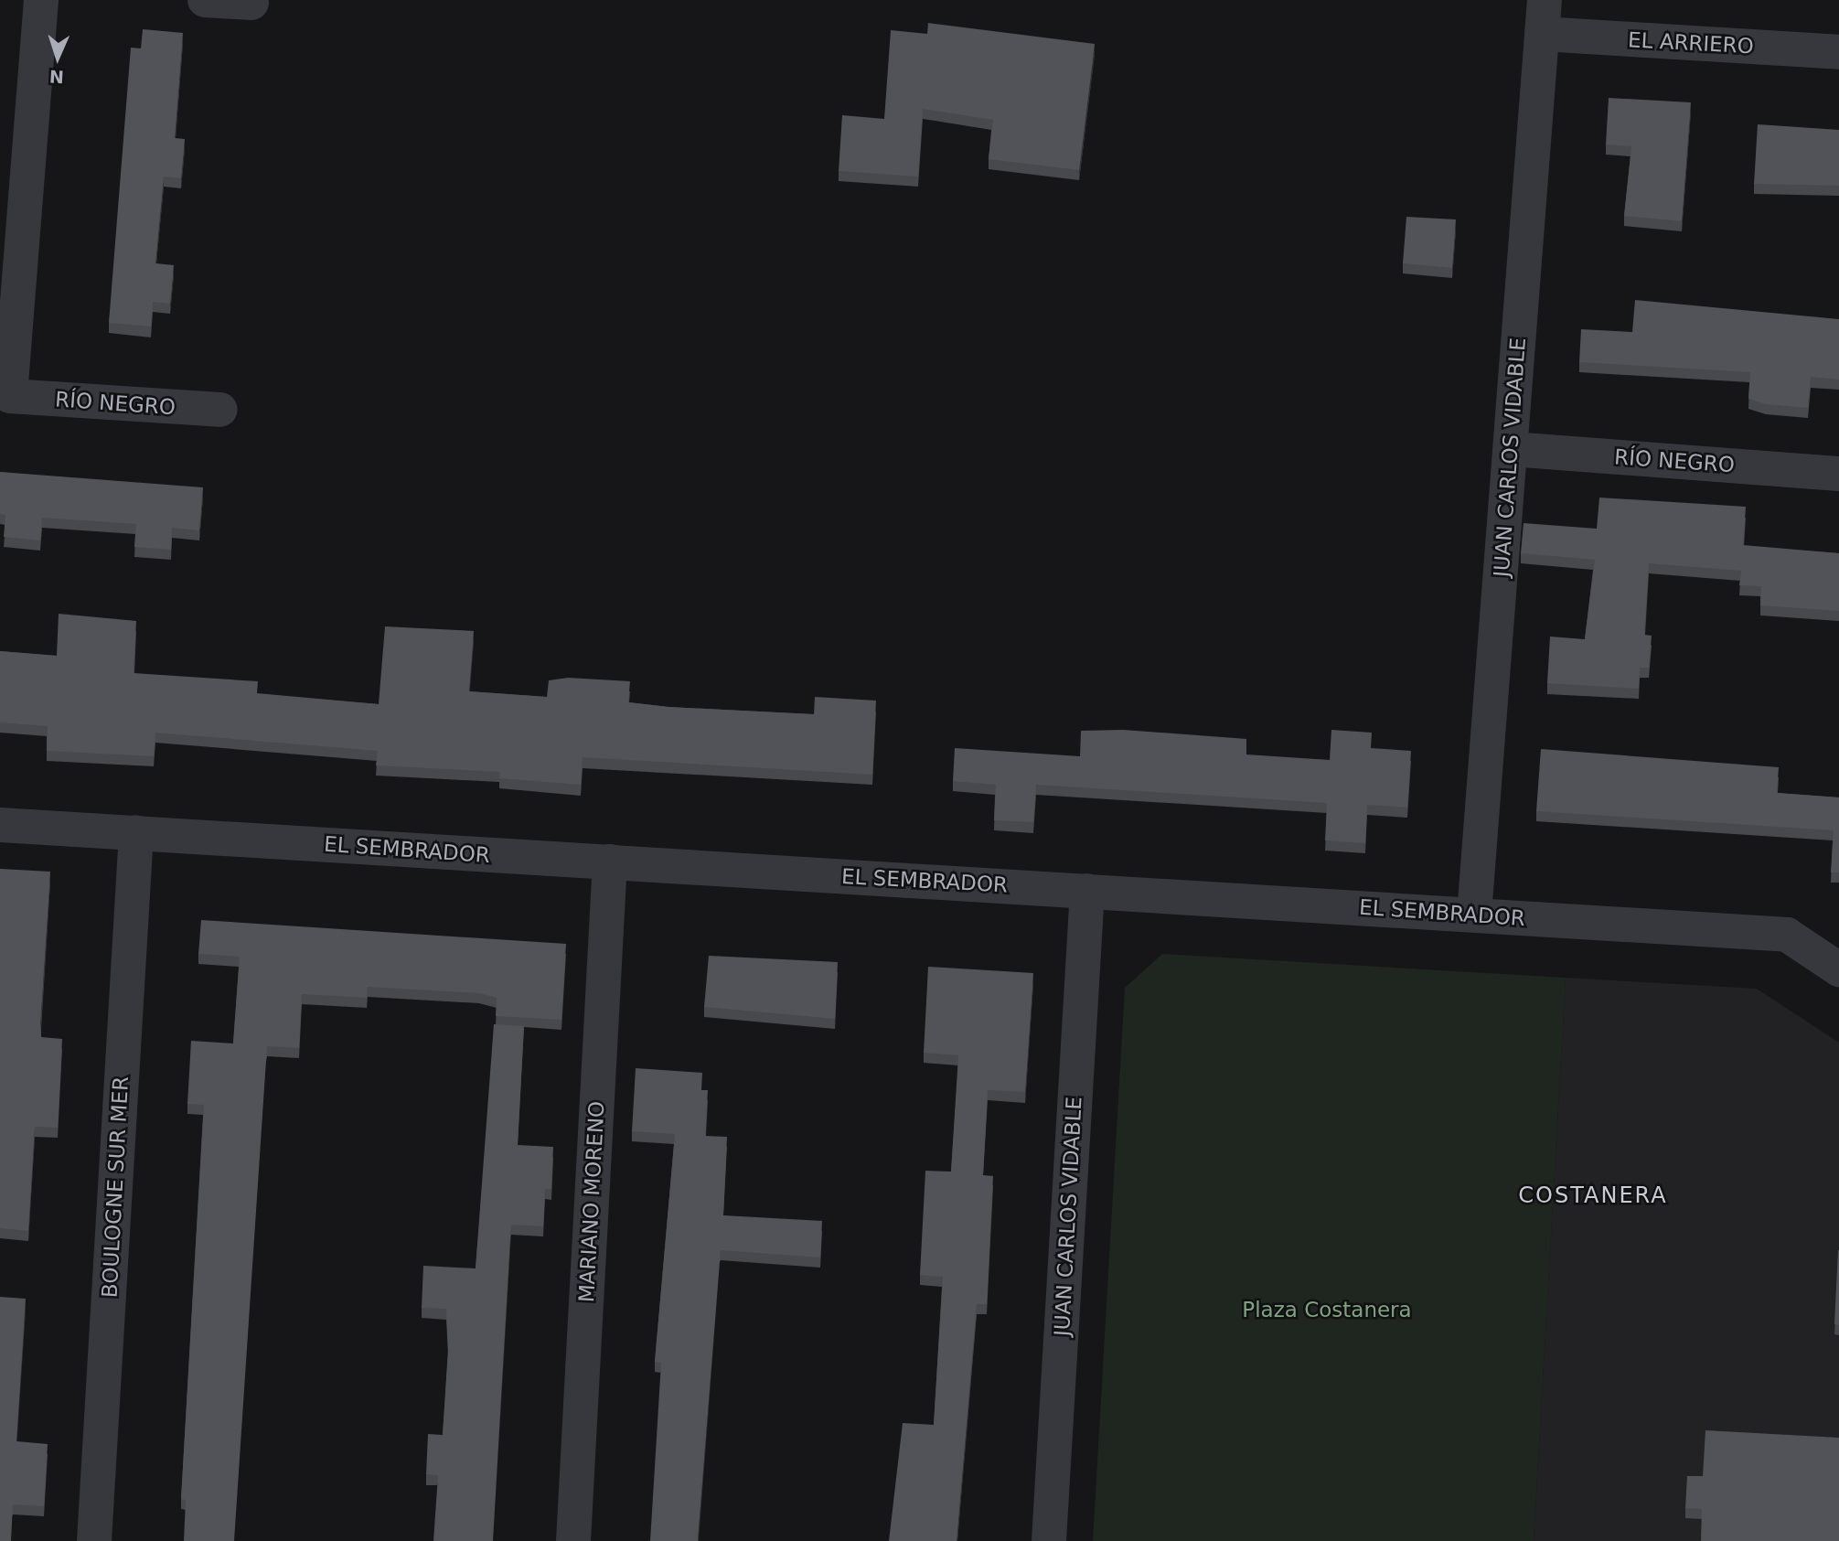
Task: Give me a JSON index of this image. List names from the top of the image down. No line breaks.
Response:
{"streets":{"street":["EL ARRIERO","RÍO NEGRO","JUAN CARLOS VIDABLE","EL SEMBRADOR","BOULOGNE SUR MER","MARIANO MORENO"]},"crossings":[["EL ARRIERO","JUAN CARLOS VIDABLE"],["RÍO NEGRO","JUAN CARLOS VIDABLE"],["JUAN CARLOS VIDABLE","EL SEMBRADOR"],["EL SEMBRADOR","BOULOGNE SUR MER"],["EL SEMBRADOR","MARIANO MORENO"]],"districts":["COSTANERA"],"parks":["Plaza Costanera"],"north":"bottom"}
